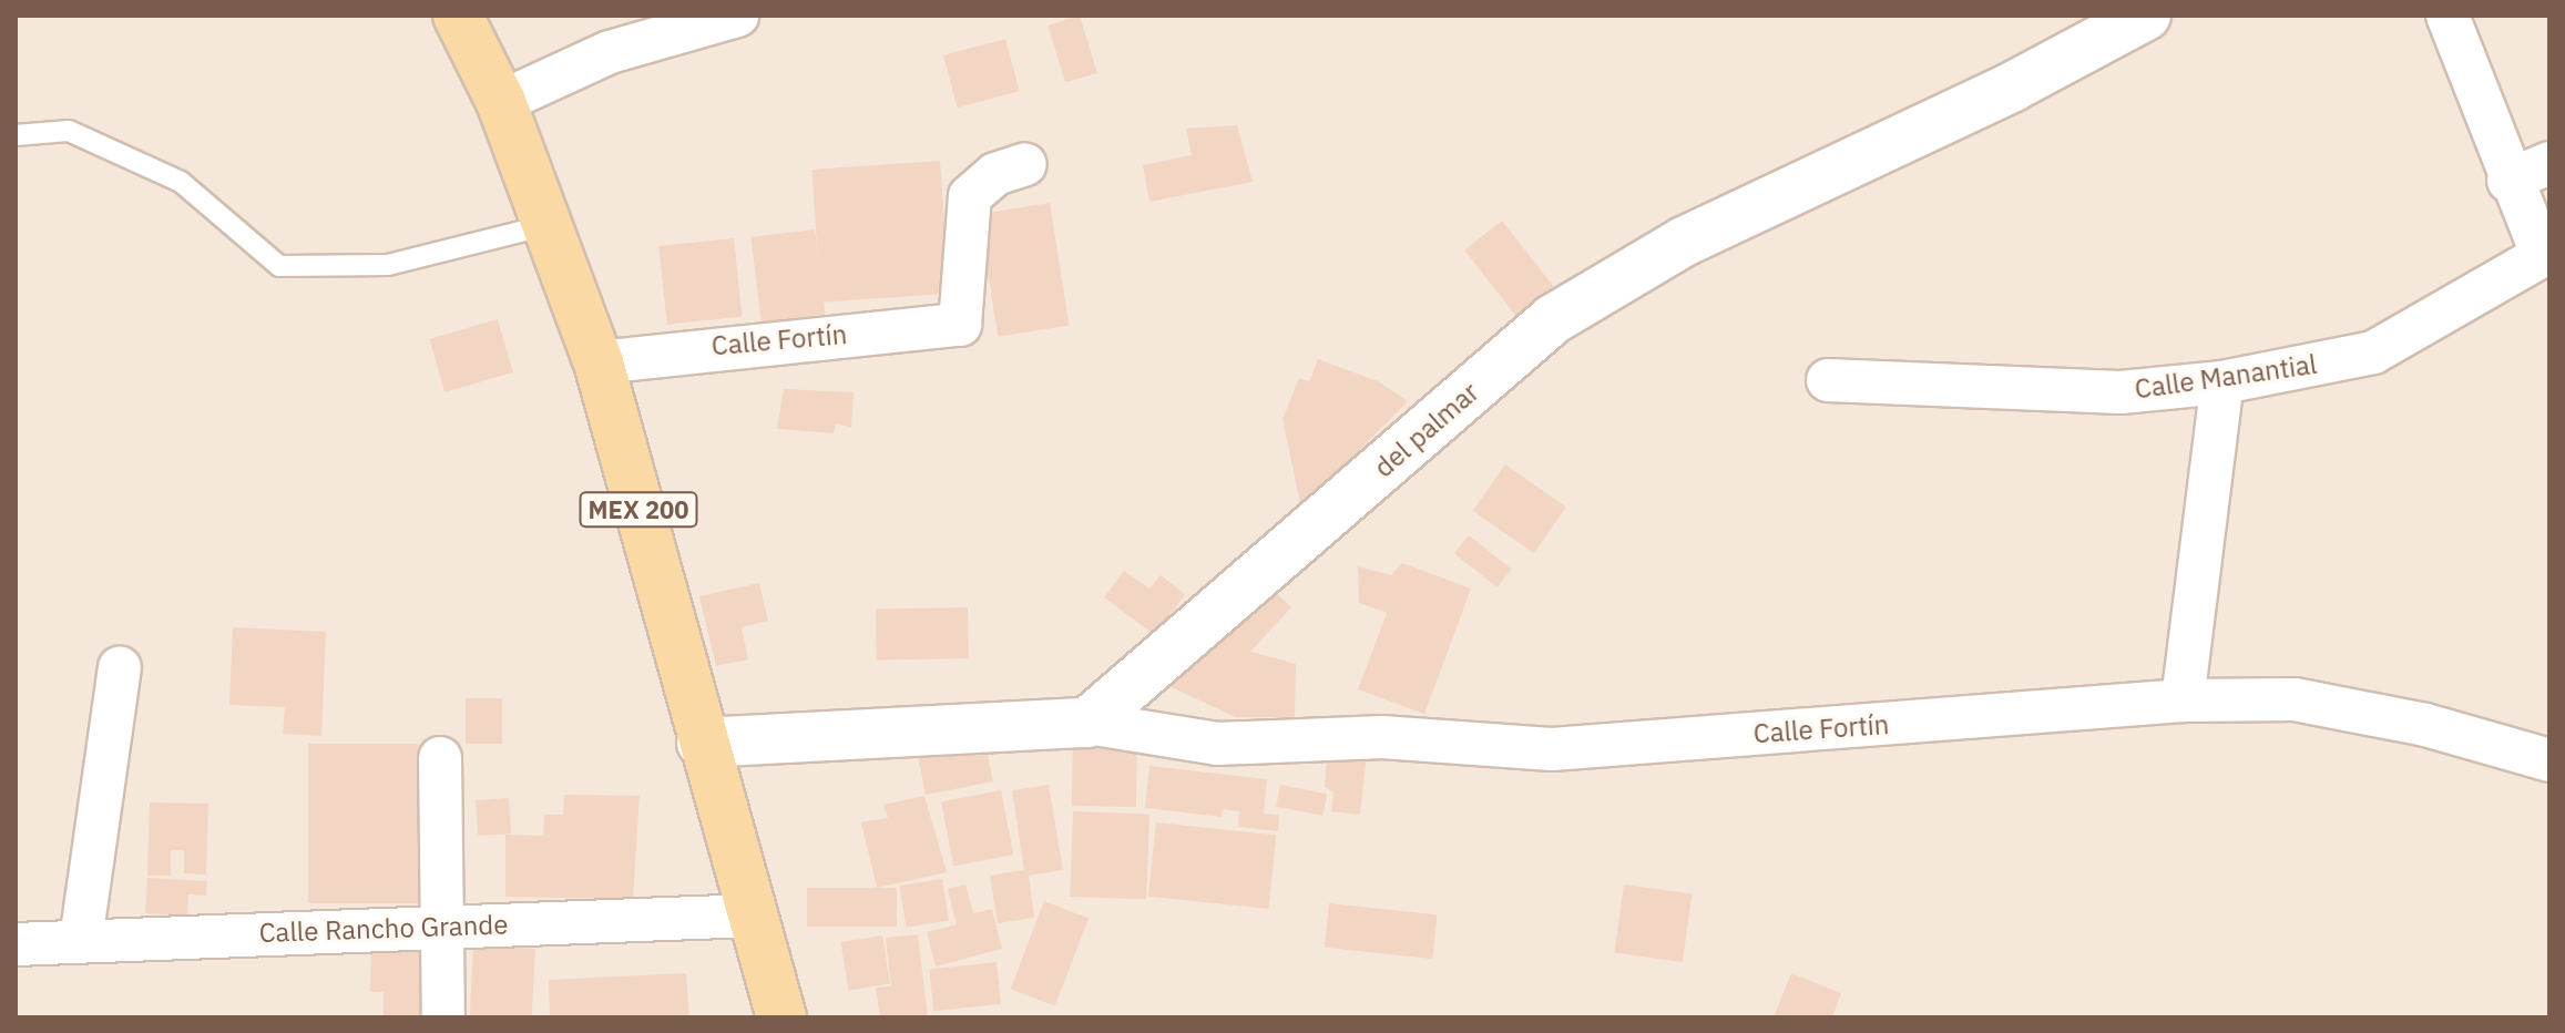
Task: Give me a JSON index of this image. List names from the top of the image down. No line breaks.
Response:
{"streets":{"main road":["MEX 200"],"street":["Calle Fortín","Calle Manantial","del palmar","Calle Rancho Grande"]},"crossings":[["Calle Fortín","del palmar"],["Calle Fortín","MEX 200"],["MEX 200","Calle Rancho Grande"]]}
